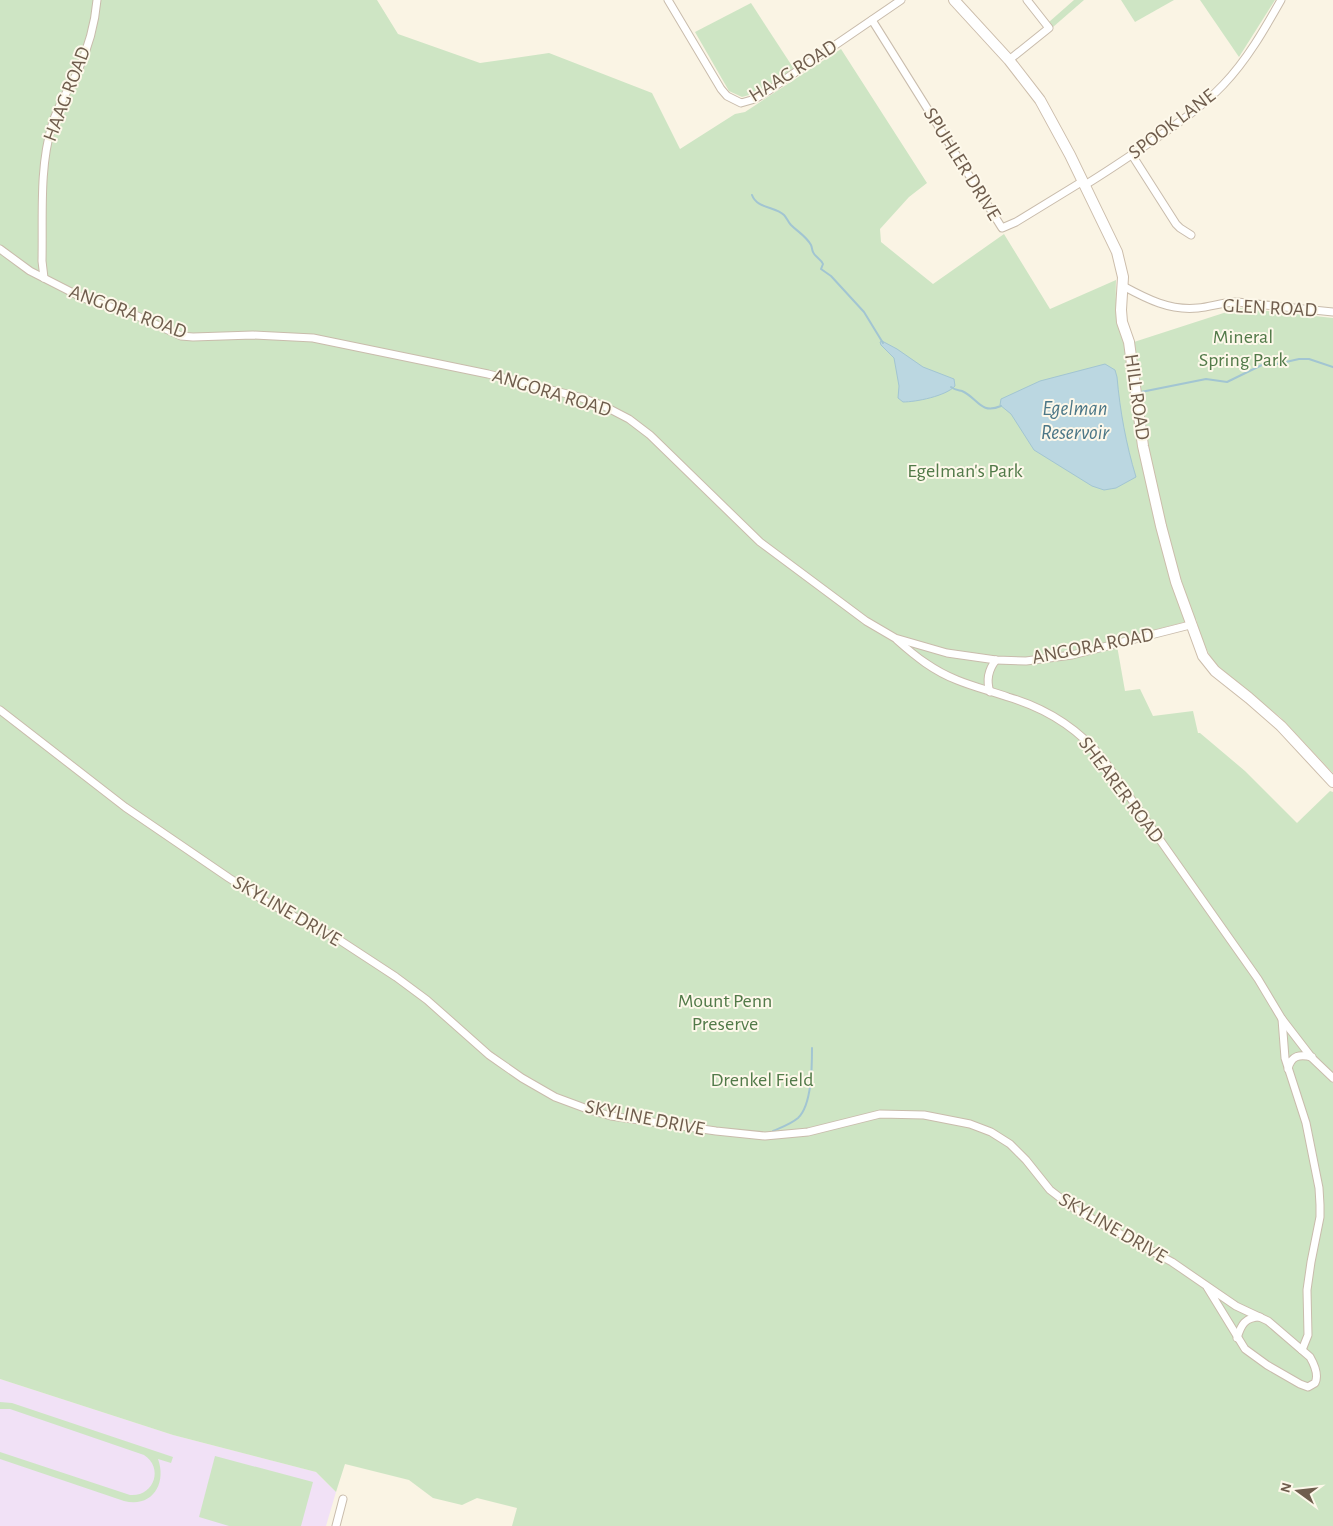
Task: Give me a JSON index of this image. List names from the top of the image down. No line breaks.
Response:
{"streets":{"street":["HAAG ROAD","SPOOK LANE","SPUHLER DRIVE","GLEN ROAD","ANGORA ROAD","HILL ROAD","SHEARER ROAD","SKYLINE DRIVE"]},"crossings":[["HAAG ROAD","SPUHLER DRIVE"],["HAAG ROAD","ANGORA ROAD"],["SPOOK LANE","SPUHLER DRIVE"],["SPOOK LANE","HILL ROAD"],["SPUHLER DRIVE","HILL ROAD"],["GLEN ROAD","HILL ROAD"],["ANGORA ROAD","HILL ROAD"],["ANGORA ROAD","SHEARER ROAD"]],"water":["Egelman Reservoir"],"parks":["Mineral Spring Park","Egelman's Park","Mount Penn Preserve","Drenkel Field"],"north":"left"}
